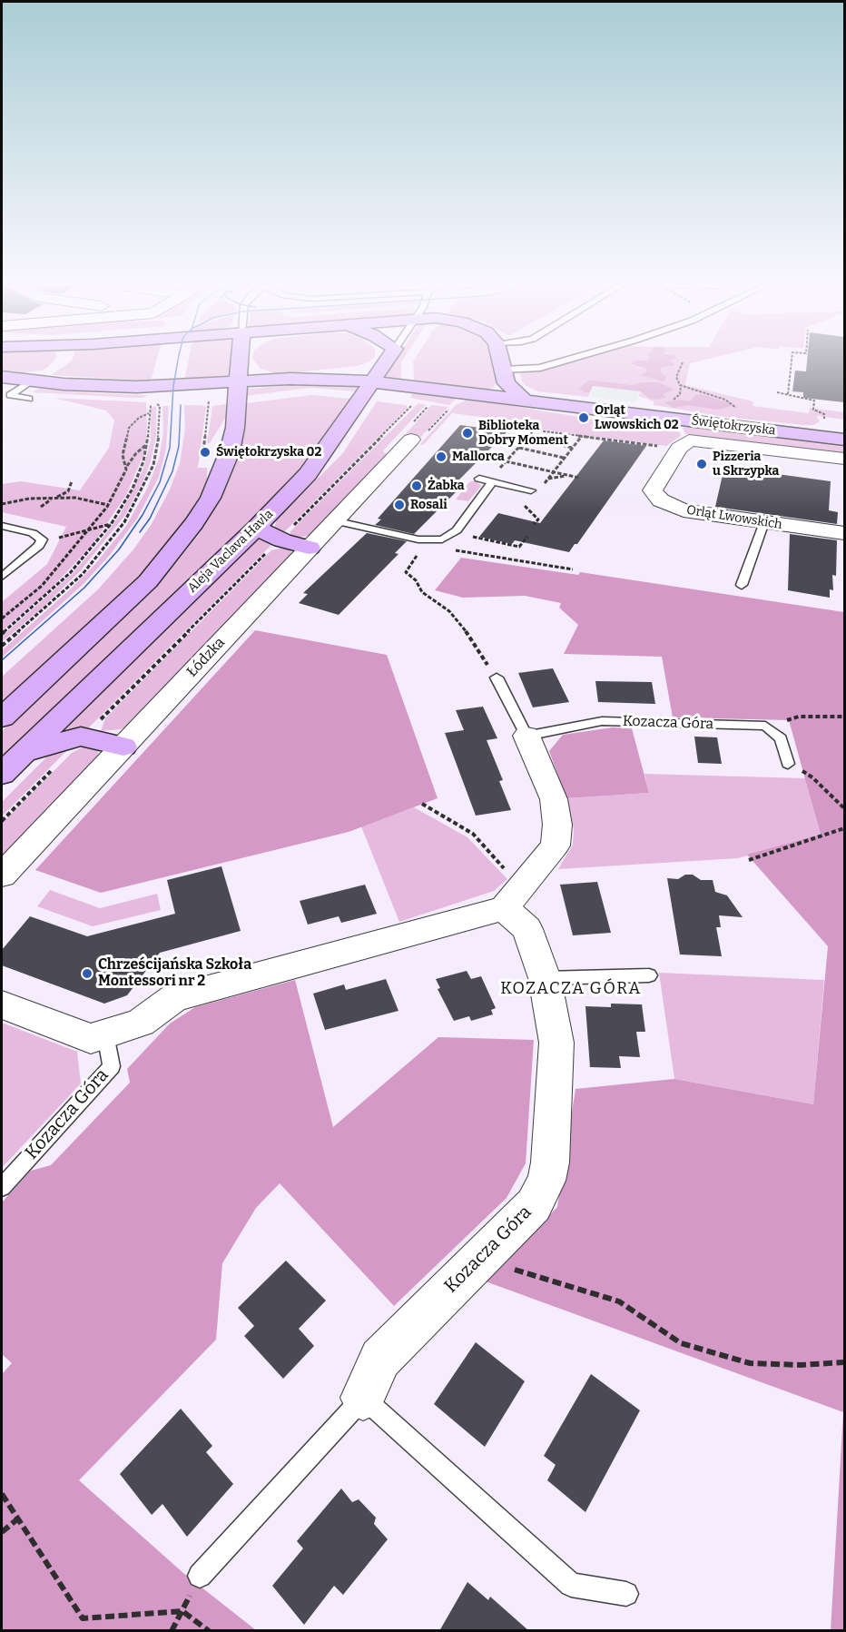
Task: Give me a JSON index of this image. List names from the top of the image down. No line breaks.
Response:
{"streets":{"main road":["Świętokrzyska","Aleja Vaclava Havla"],"street":["Orląt Lwowskich","Łódzka","Kozacza Góra"]},"crossings":[["Świętokrzyska","Aleja Vaclava Havla"]],"districts":["KOZACZA GÓRA"],"places":["Orląt Lwowskich 02","Biblioteka Dobry Moment","Świętokrzyska 02","Mallorca","Pizzeria u Skrzypka","Żabka","Rosali","Chrześcijańska Szkoła Montessori nr 2"]}
